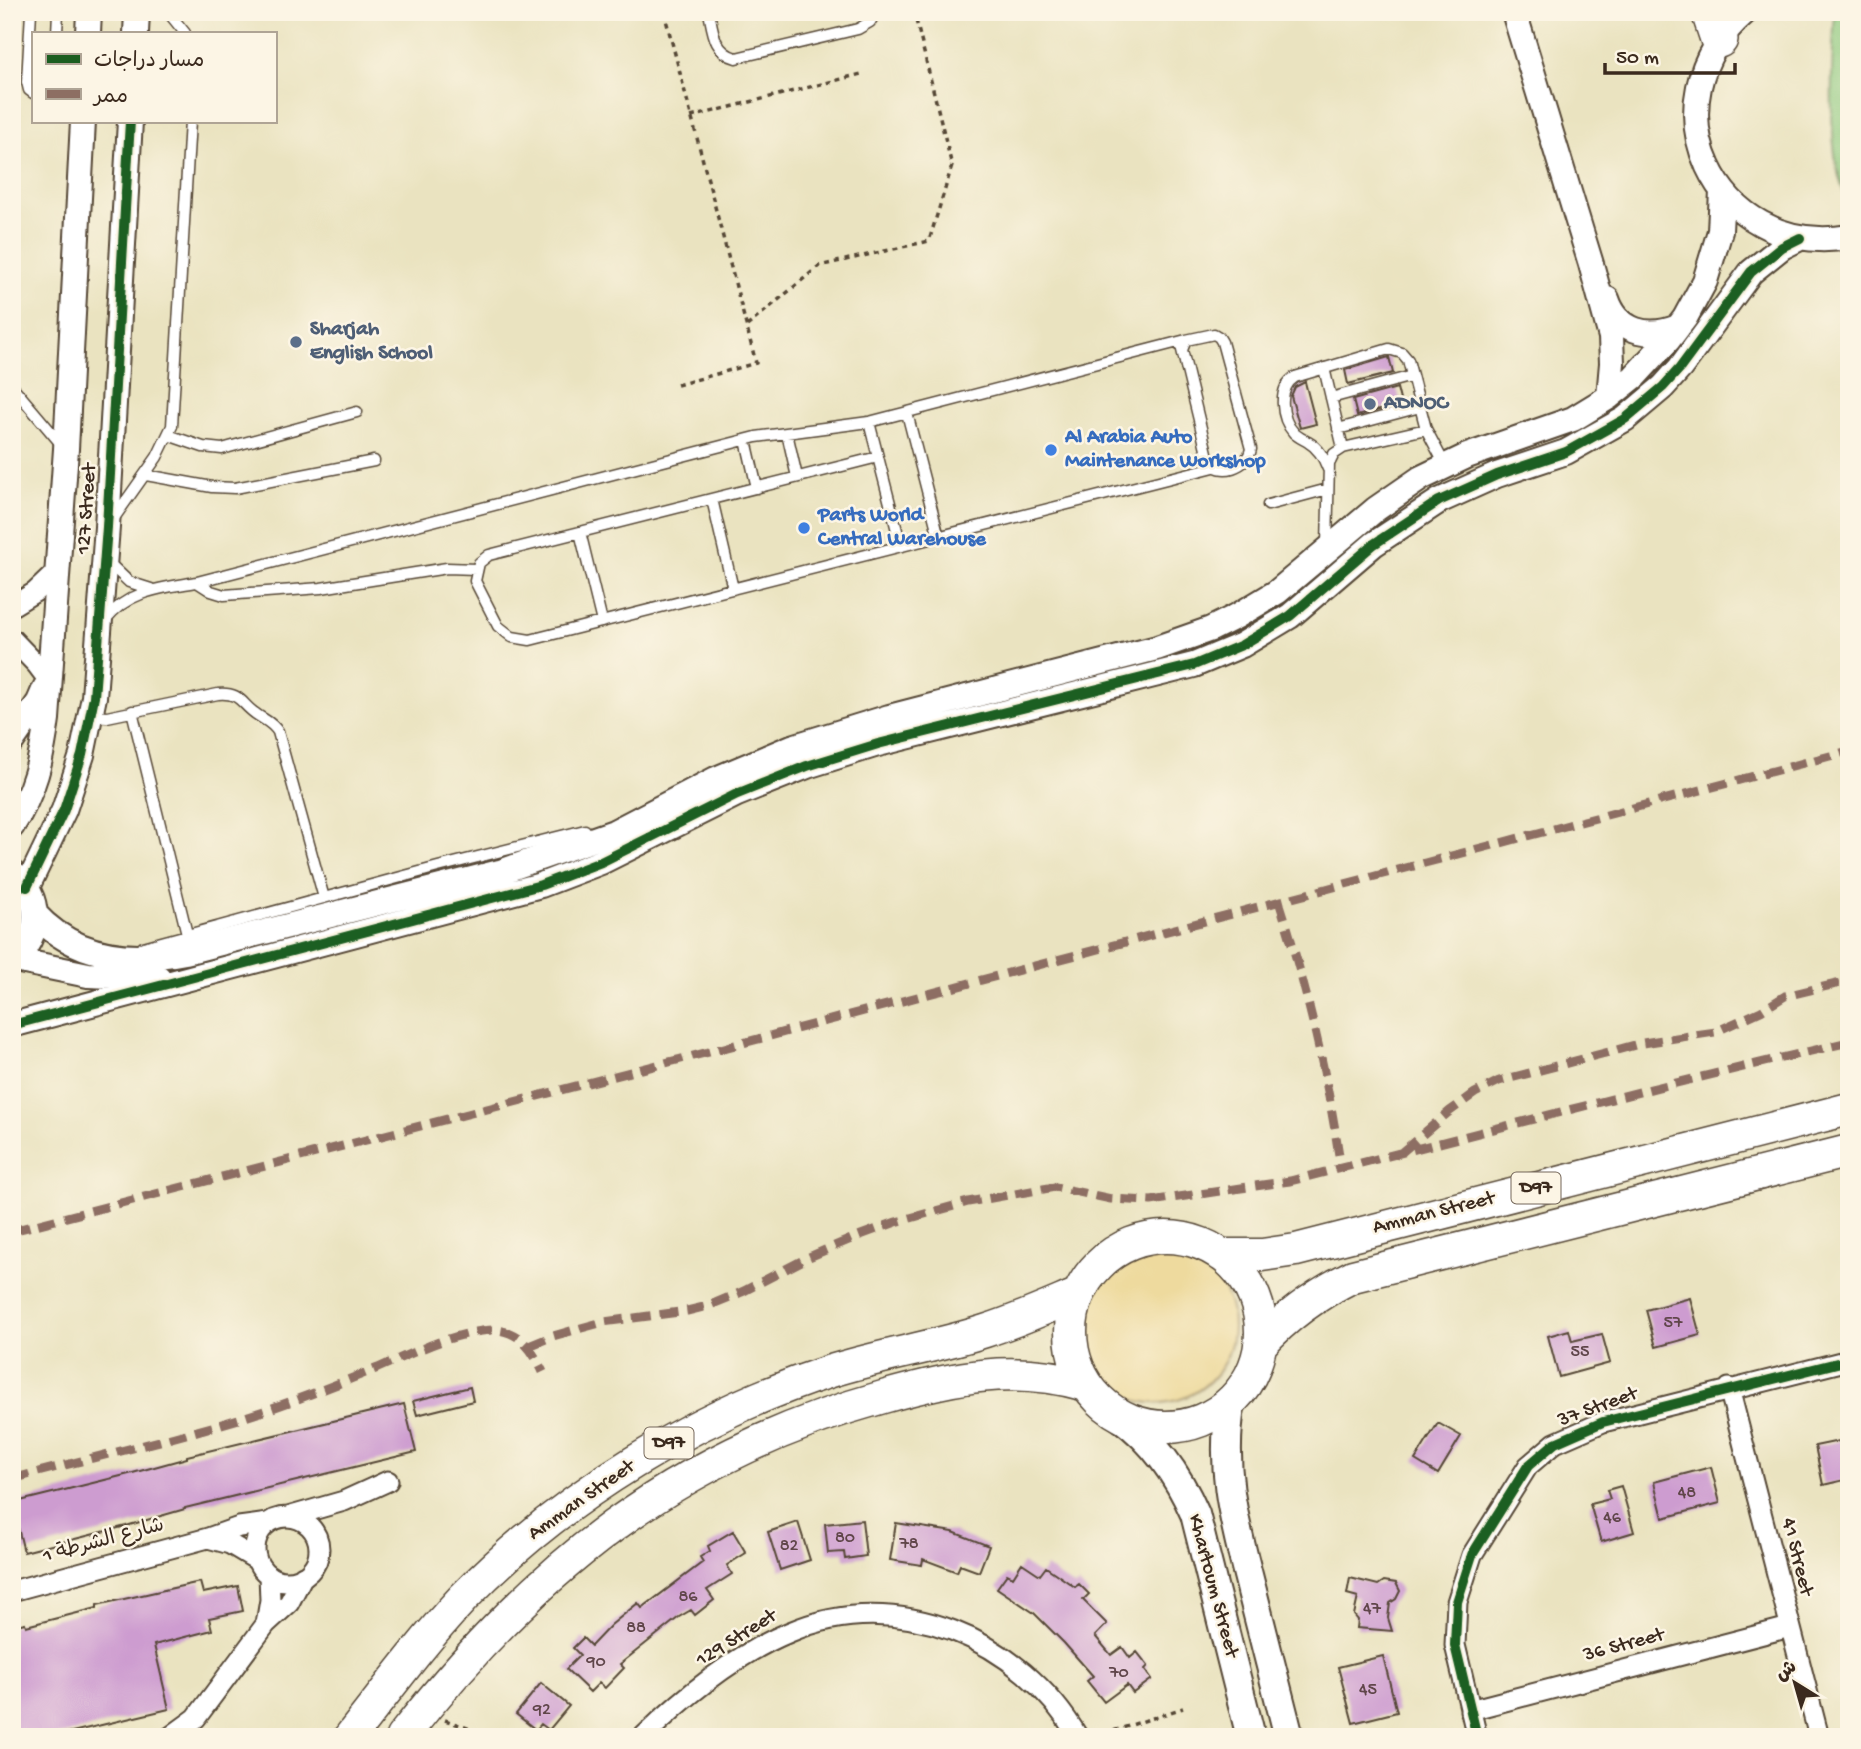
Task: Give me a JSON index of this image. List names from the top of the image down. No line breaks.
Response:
{"streets":{"main road":["D97","Amman Street","Khartoum Street"],"street":["127 Street","37 Street","شارع الشرطة 1","41 Street","129 Street","36 Street"]},"crossings":[["Amman Street","Khartoum Street"],["37 Street","41 Street"],["37 Street","36 Street"],["41 Street","36 Street"]],"places":["Sharjah English School","ADNOC","Al Arabia Auto Maintenance Workshop","Parts World Central Warehouse"],"house_numbers":["57","55","48","46","80","78","82","86","47","88","90","70","45","92"],"legend":["مسار دراجات","ممر"],"scale_bar":"50 m","north":"top left"}
